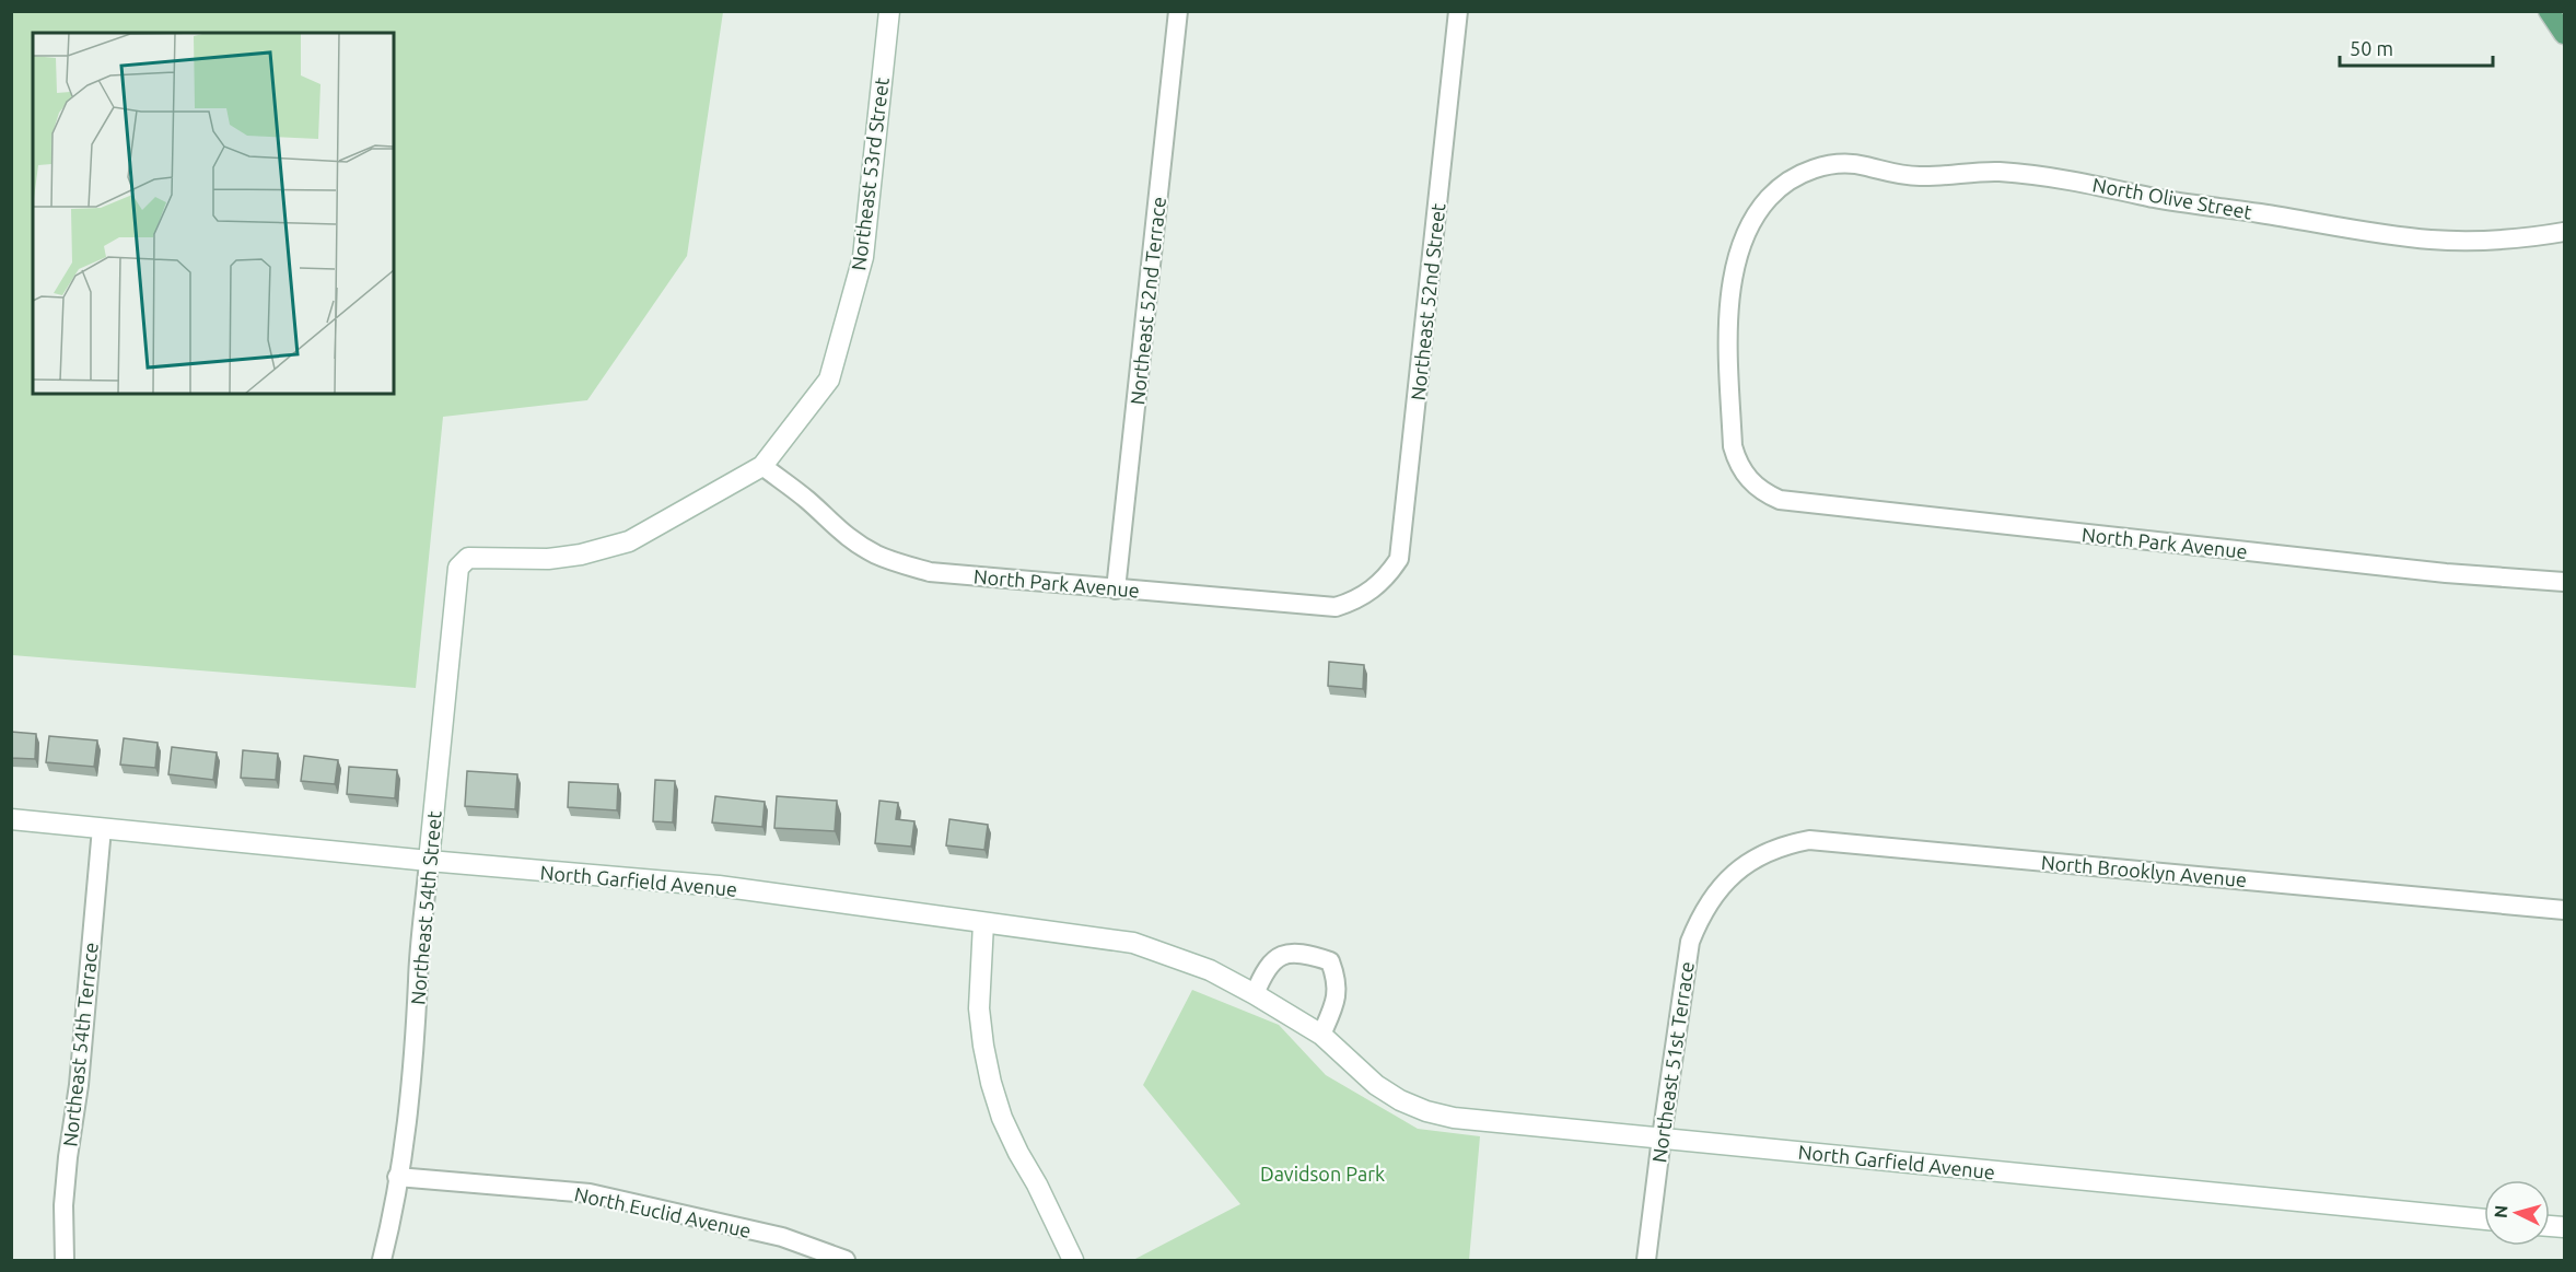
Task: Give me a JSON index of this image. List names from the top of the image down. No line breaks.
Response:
{"streets":{"street":["Northeast 53rd Street","North Olive Street","Northeast 52nd Terrace","Northeast 52nd Street","North Park Avenue","North Brooklyn Avenue","North Garfield Avenue","Northeast 54th Street","Northeast 54th Terrace","Northeast 51st Terrace","North Euclid Avenue"]},"crossings":[["Northeast 53rd Street","North Park Avenue"],["Northeast 53rd Street","Northeast 54th Street"],["North Olive Street","North Park Avenue"],["Northeast 52nd Terrace","North Park Avenue"],["Northeast 52nd Street","North Park Avenue"],["North Brooklyn Avenue","Northeast 51st Terrace"],["North Garfield Avenue","Northeast 54th Street"],["North Garfield Avenue","Northeast 54th Terrace"],["North Garfield Avenue","Northeast 51st Terrace"],["Northeast 54th Street","North Euclid Avenue"]],"parks":["Davidson Park"],"scale_bar":"50 m","north":"left"}
